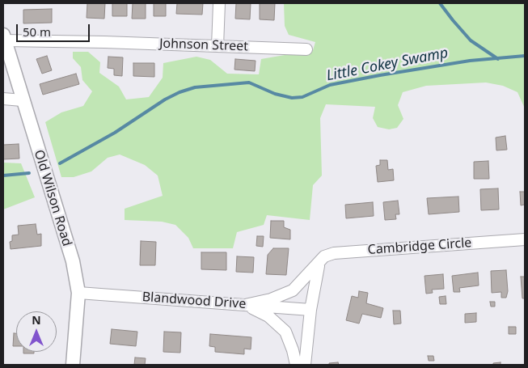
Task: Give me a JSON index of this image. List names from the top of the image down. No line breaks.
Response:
{"streets":{"street":["Johnson Street","Old Wilson Road","Cambridge Circle","Blandwood Drive"]},"crossings":[["Johnson Street","Old Wilson Road"],["Old Wilson Road","Blandwood Drive"],["Cambridge Circle","Blandwood Drive"]],"water":["Little Cokey Swamp"],"scale_bar":"50 m","north":"top"}
